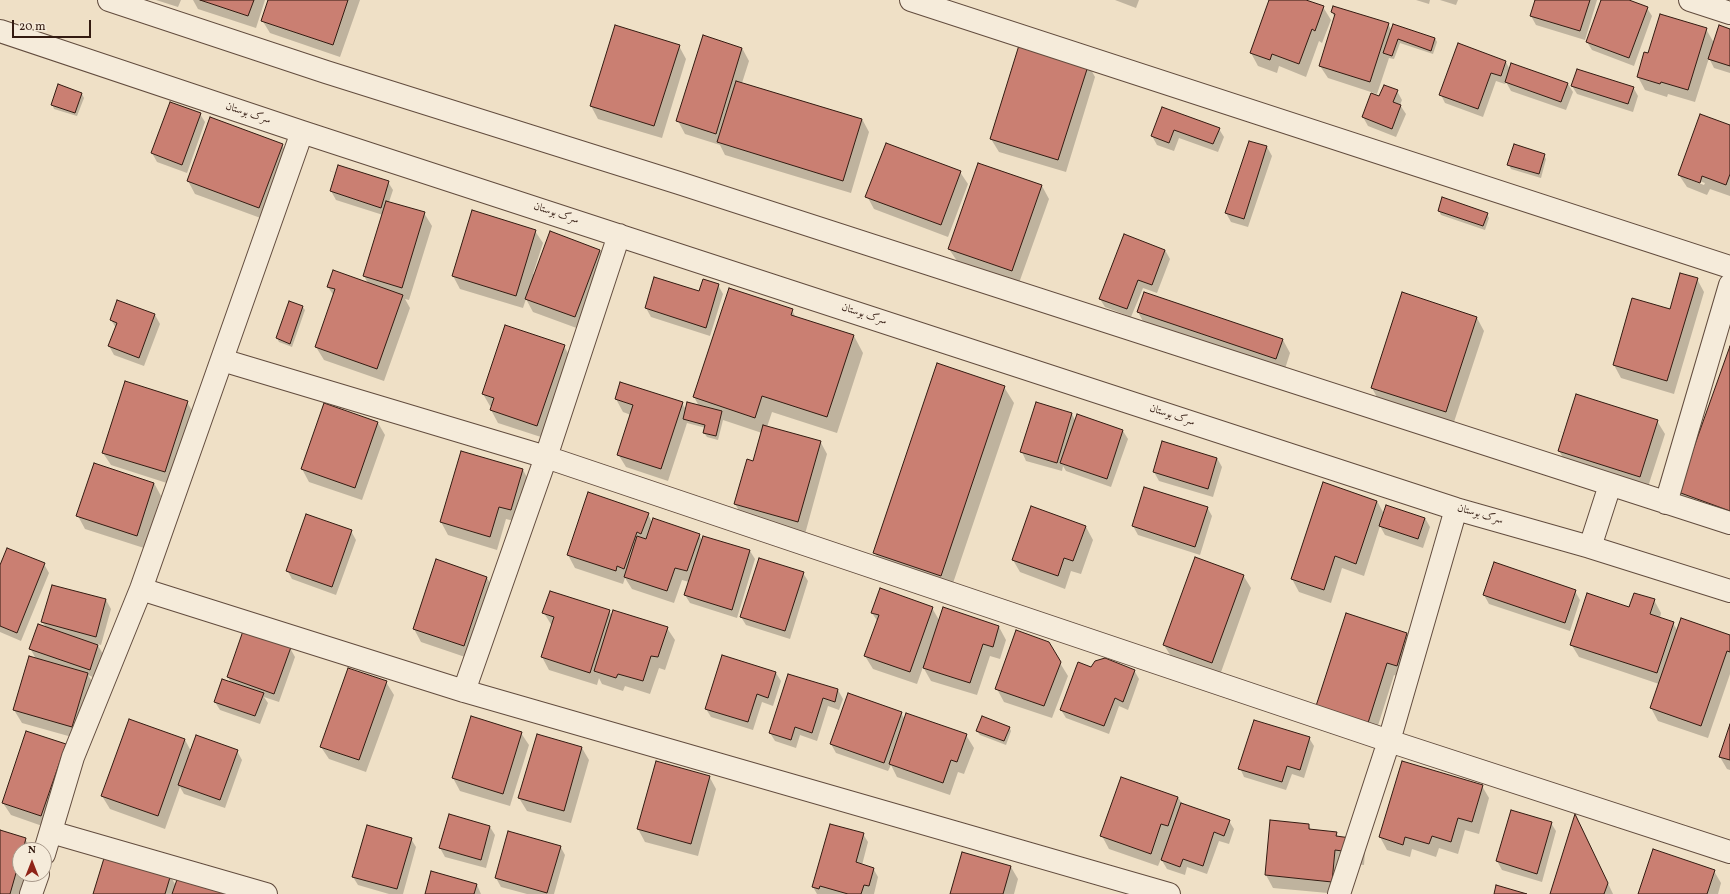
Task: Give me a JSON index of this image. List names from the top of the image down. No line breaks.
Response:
{"streets":{"street":["سرک بوستان"]},"scale_bar":"20 m","north":"top"}
